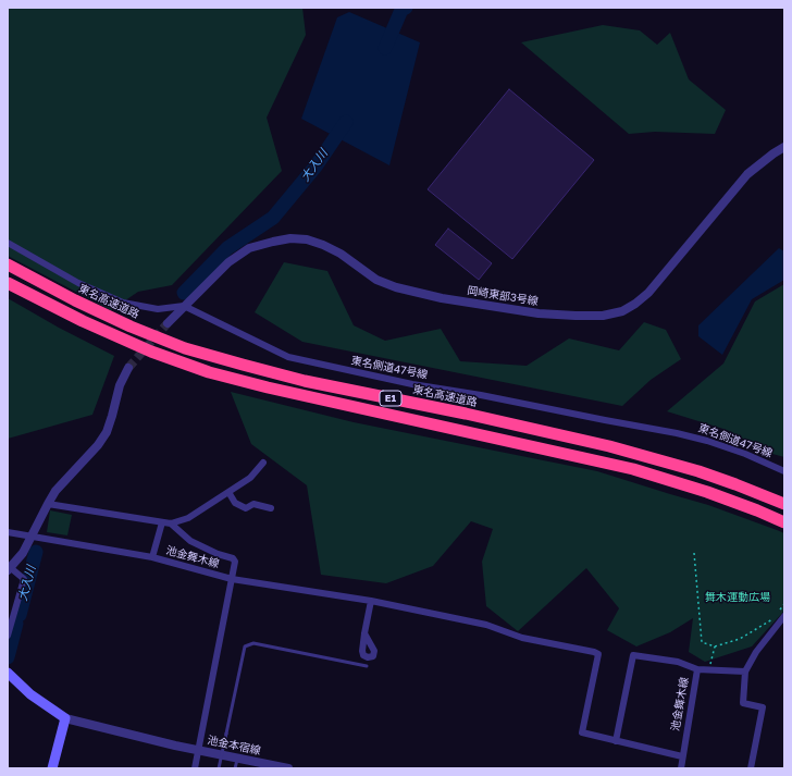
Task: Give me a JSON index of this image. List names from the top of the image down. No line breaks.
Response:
{"streets":{"highway":["東名高速道路","E1"],"street":["岡崎東部3号線","東名側道47号線","池金舞木線","池金本宿線"]},"crossings":[["岡崎東部3号線","東名側道47号線"]],"water":["大入川"],"parks":["舞木運動広場"]}
